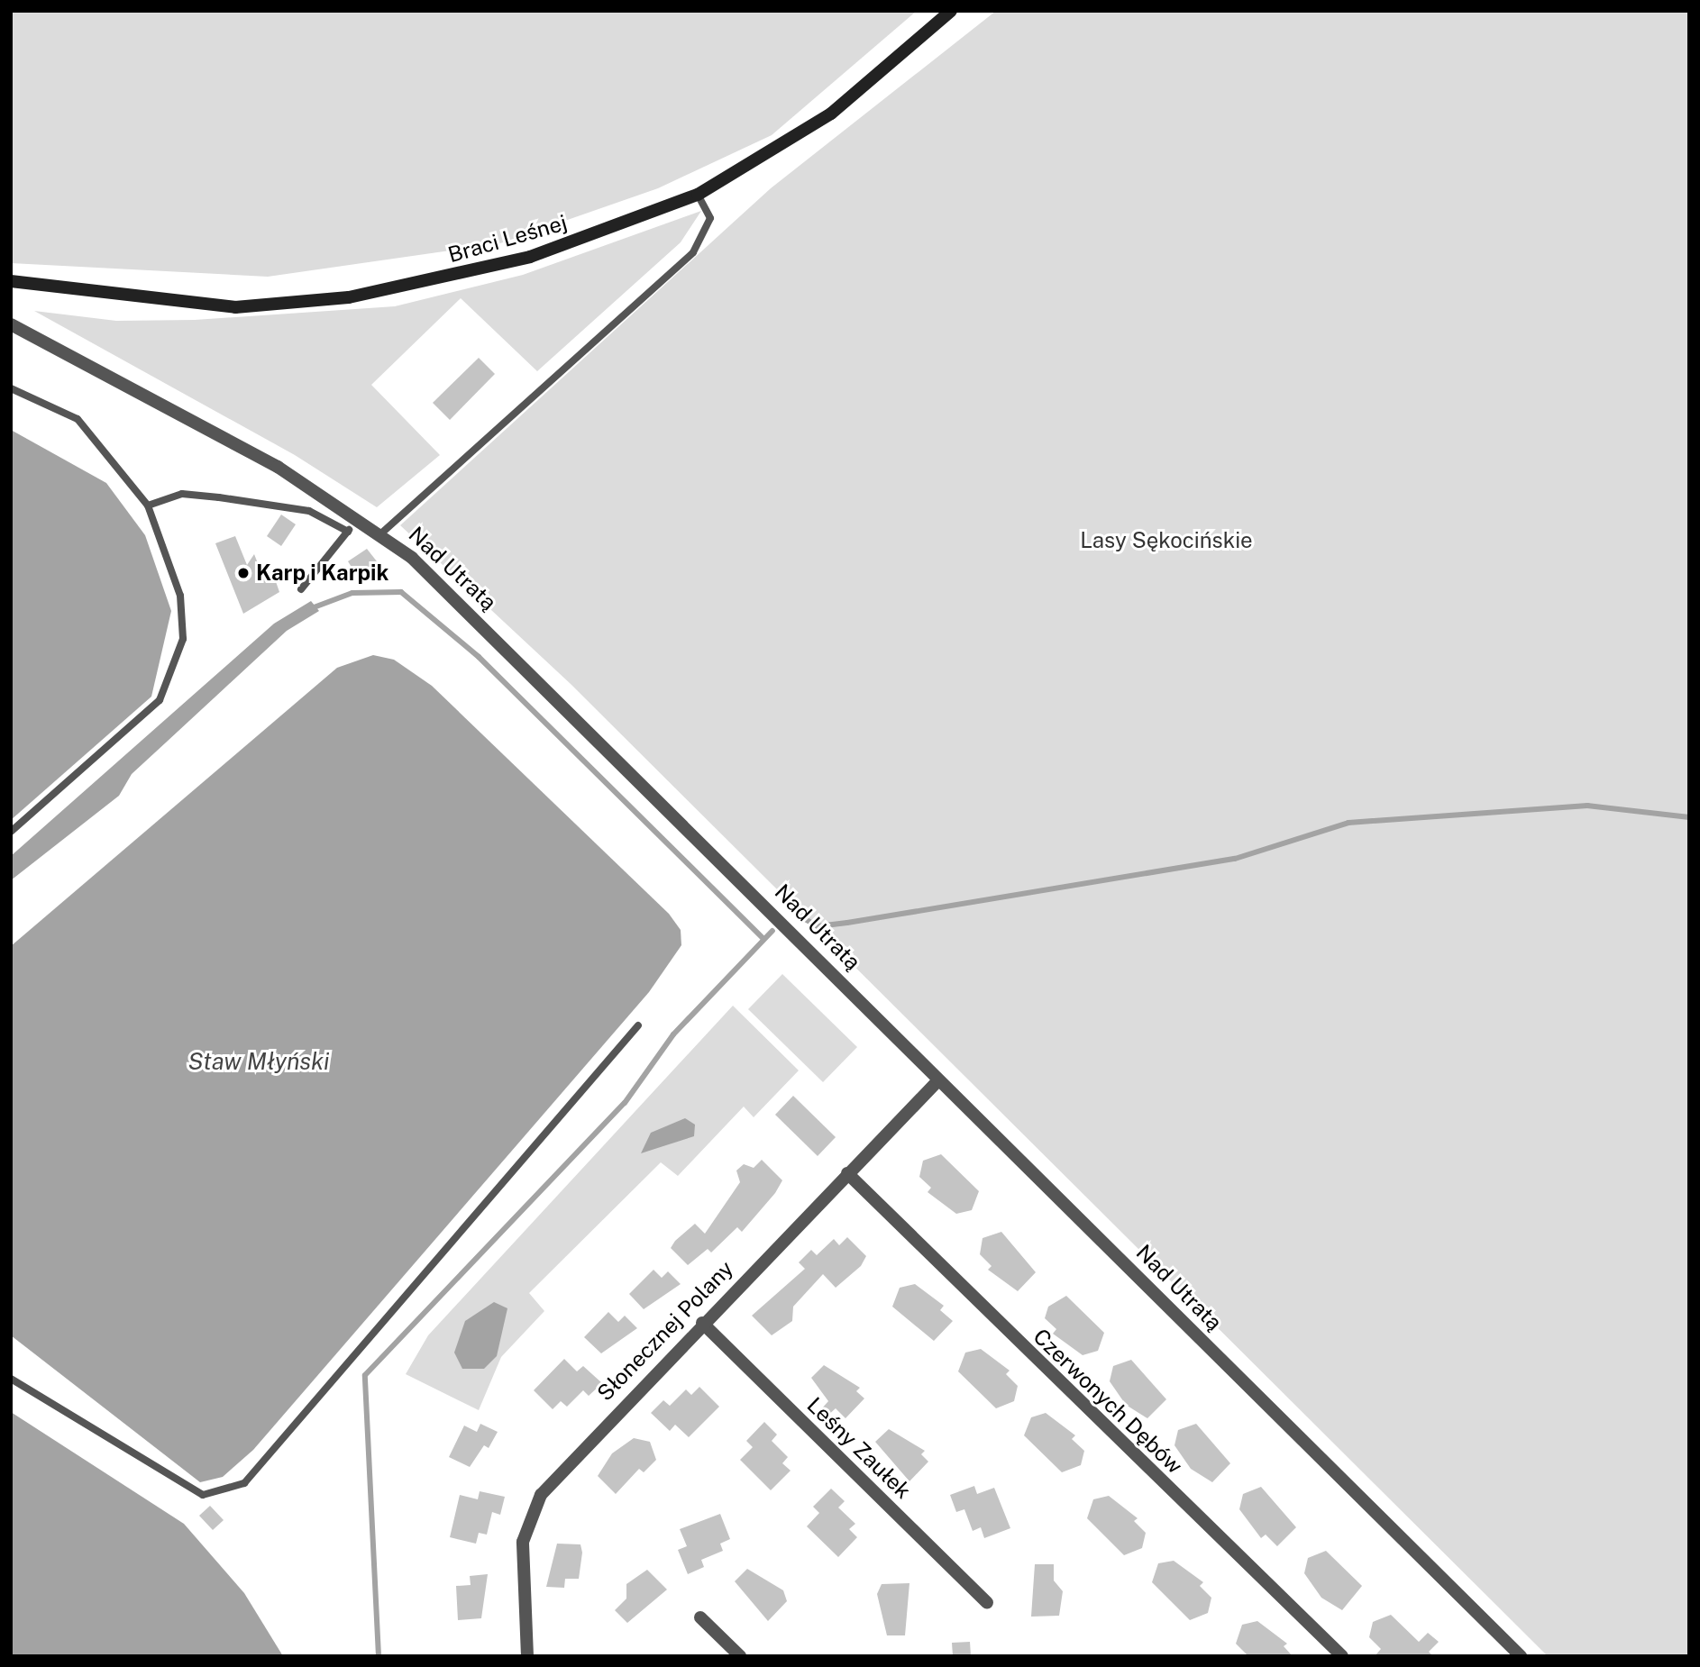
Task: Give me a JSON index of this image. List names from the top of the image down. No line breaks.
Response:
{"streets":{"main road":["Braci Leśnej"],"street":["Nad Utratą","Słonecznej Polany","Czerwonych Dębów","Leśny Zaułek"]},"crossings":[["Nad Utratą","Słonecznej Polany"],["Słonecznej Polany","Czerwonych Dębów"],["Słonecznej Polany","Leśny Zaułek"]],"water":["Staw Młyński"],"parks":["Lasy Sękocińskie"],"places":["Karp i Karpik"]}
